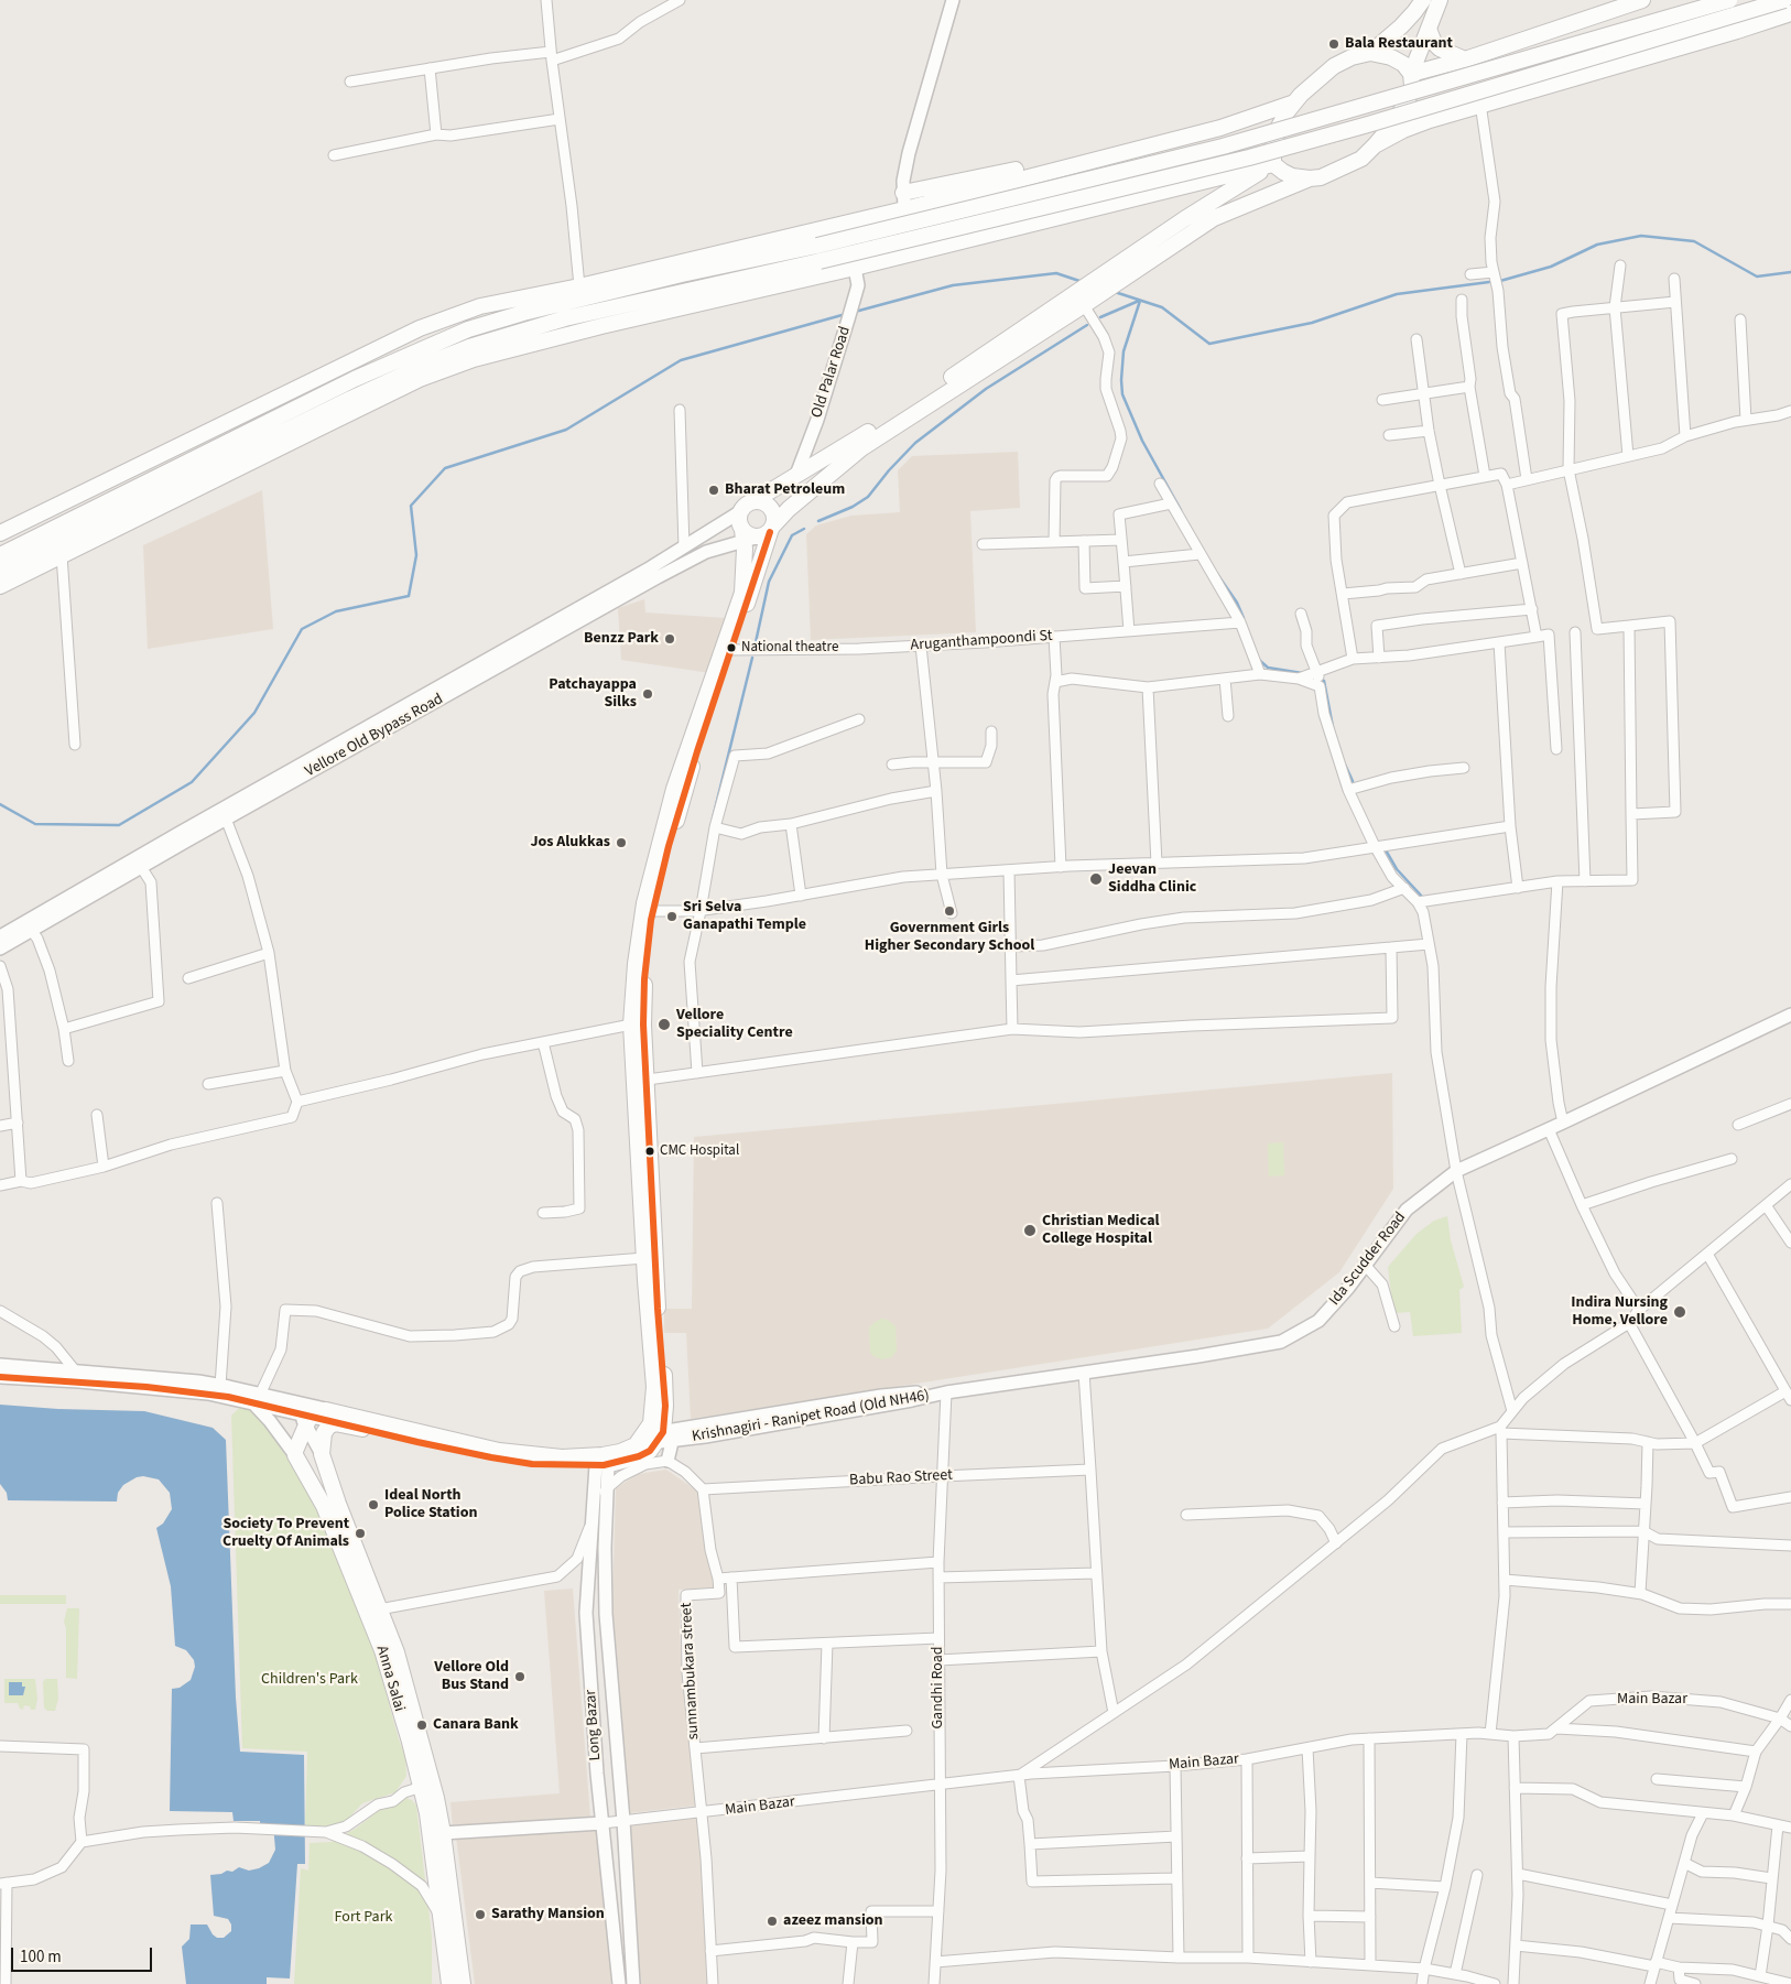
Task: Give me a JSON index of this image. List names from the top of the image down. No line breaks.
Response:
{"streets":{"highway":["Anna Salai"],"main road":["Old Palar Road","Vellore Old Bypass Road","Ida Scudder Road","Krishnagiri - Ranipet Road (Old NH46)","Long Bazar"],"street":["Aruganthampoondi St","Babu Rao Street","sunnambukara street","Gandhi Road","Main Bazar"]},"crossings":[["Ida Scudder Road","Krishnagiri - Ranipet Road (Old NH46)"],["Ida Scudder Road","Gandhi Road"],["Krishnagiri - Ranipet Road (Old NH46)","Gandhi Road"],["Babu Rao Street","Gandhi Road"],["sunnambukara street","Main Bazar"],["Gandhi Road","Main Bazar"],["Main Bazar","Long Bazar"]],"parks":["Children's Park","Fort Park"],"places":["Bala Restaurant","Bharat Petroleum","Benzz Park","National theatre","Patchayappa Silks","Jos Alukkas","Jeevan Siddha Clinic","Government Girls Higher Secondary School","Sri Selva Ganapathi Temple","Vellore Speciality Centre","CMC Hospital","Christian Medical College Hospital","Indira Nursing Home, Vellore","Ideal North Police Station","Society To Prevent Cruelty Of Animals","Vellore Old Bus Stand","Canara Bank","Sarathy Mansion","azeez mansion"],"scale_bar":"100 m"}
